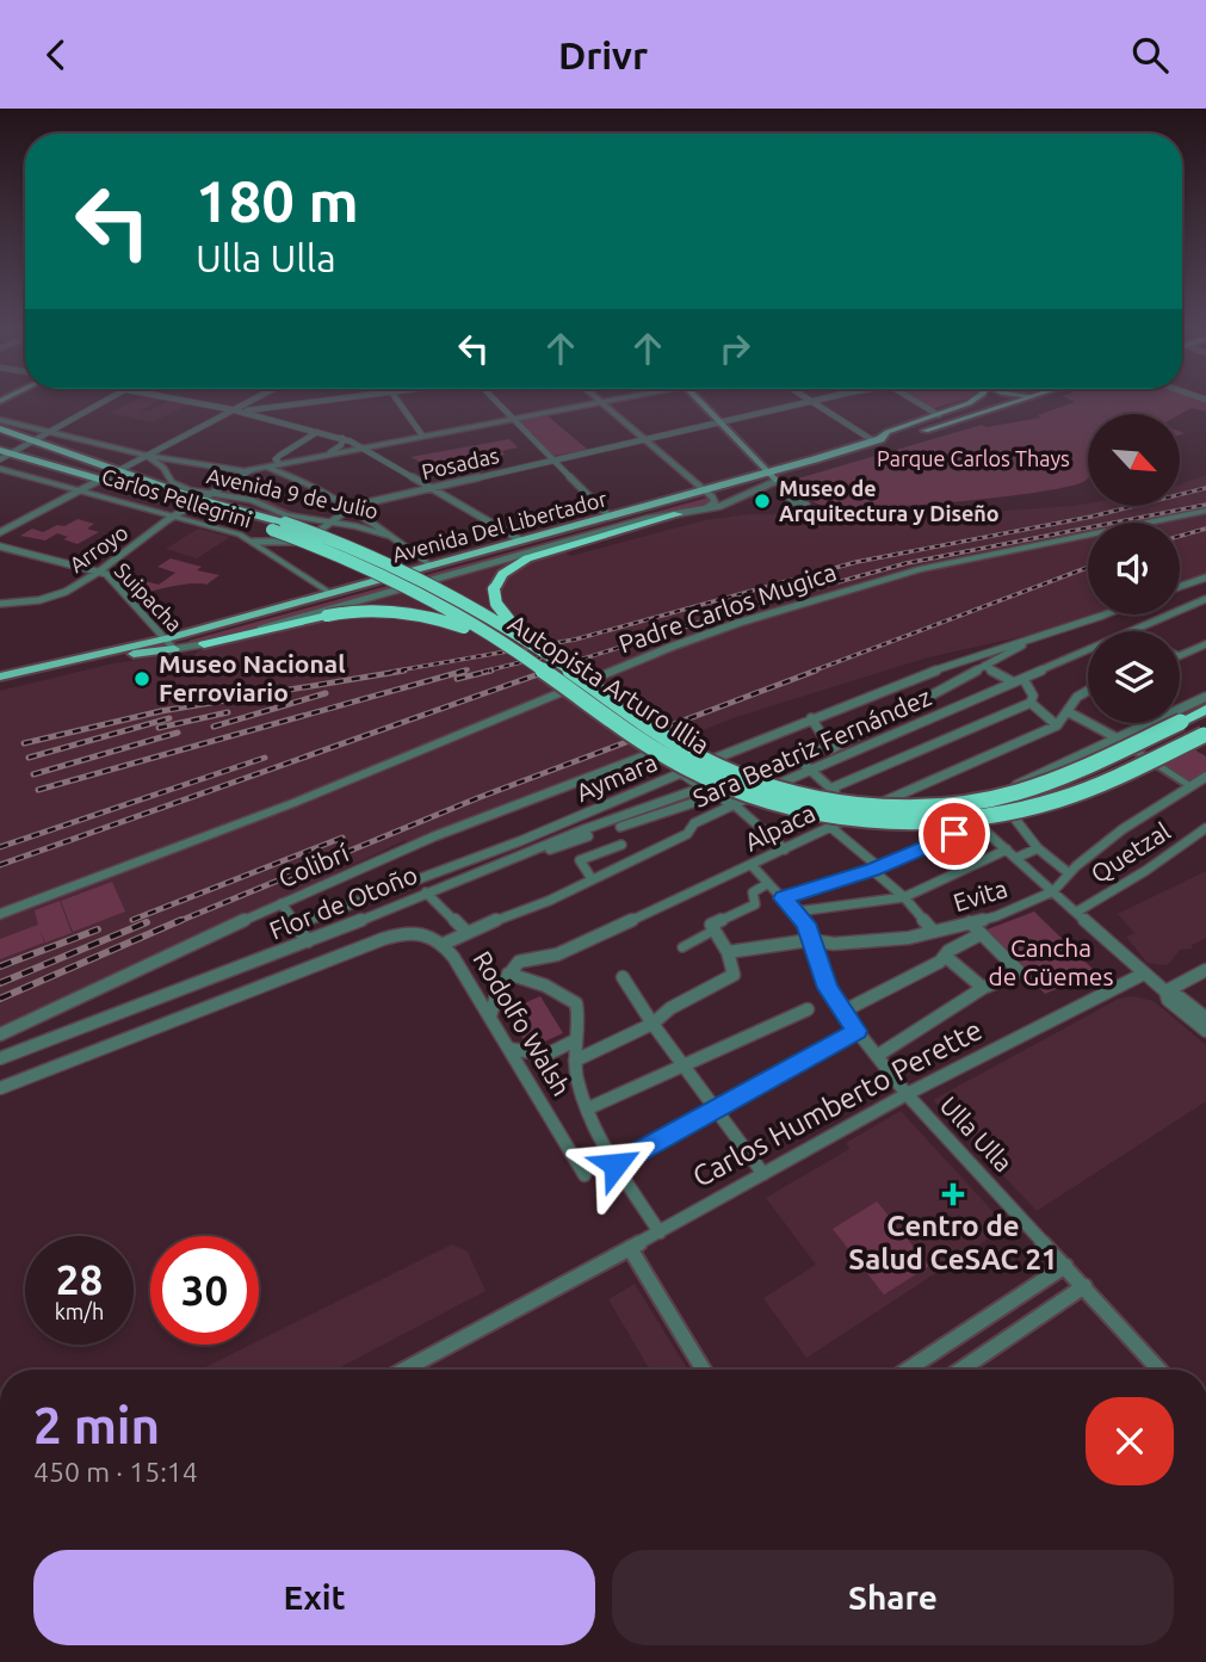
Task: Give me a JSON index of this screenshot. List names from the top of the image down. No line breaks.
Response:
{"streets":{"highway":["Avenida 9 de Julio","Autopista Arturo Illia"],"main road":["Avenida Del Libertador"],"street":["Posadas","Carlos Pellegrini","Arroyo","Suipacha","Padre Carlos Mugica","Sara Beatriz Fernández","Aymara","Alpaca","Quetzal","Colibrí","Evita","Flor de Otoño","Rodolfo Walsh","Carlos Humberto Perette","Ulla Ulla"]},"crossings":[["Posadas","Avenida 9 de Julio"],["Posadas","Carlos Pellegrini"],["Avenida 9 de Julio","Arroyo"],["Avenida 9 de Julio","Autopista Arturo Illia"],["Carlos Pellegrini","Avenida Del Libertador"],["Carlos Pellegrini","Arroyo"],["Avenida Del Libertador","Suipacha"],["Arroyo","Suipacha"],["Arroyo","Autopista Arturo Illia"],["Sara Beatriz Fernández","Rodolfo Walsh"],["Aymara","Colibrí"],["Alpaca","Rodolfo Walsh"],["Alpaca","Ulla Ulla"],["Evita","Ulla Ulla"],["Carlos Humberto Perette","Ulla Ulla"]],"parks":["Parque Carlos Thays","Cancha de Güemes"],"places":{"other":["Museo de Arquitectura y Diseño","Museo Nacional Ferroviario"],"health":["Centro de Salud CeSAC 21"]},"north":"bottom right","page":{"header":"Drivr","turn":["180 m","Ulla Ulla"],"speed":"28 km/h","limit":"30","heading":["2 min","450 m · 15:14"],"buttons":["Exit","Share"]}}
